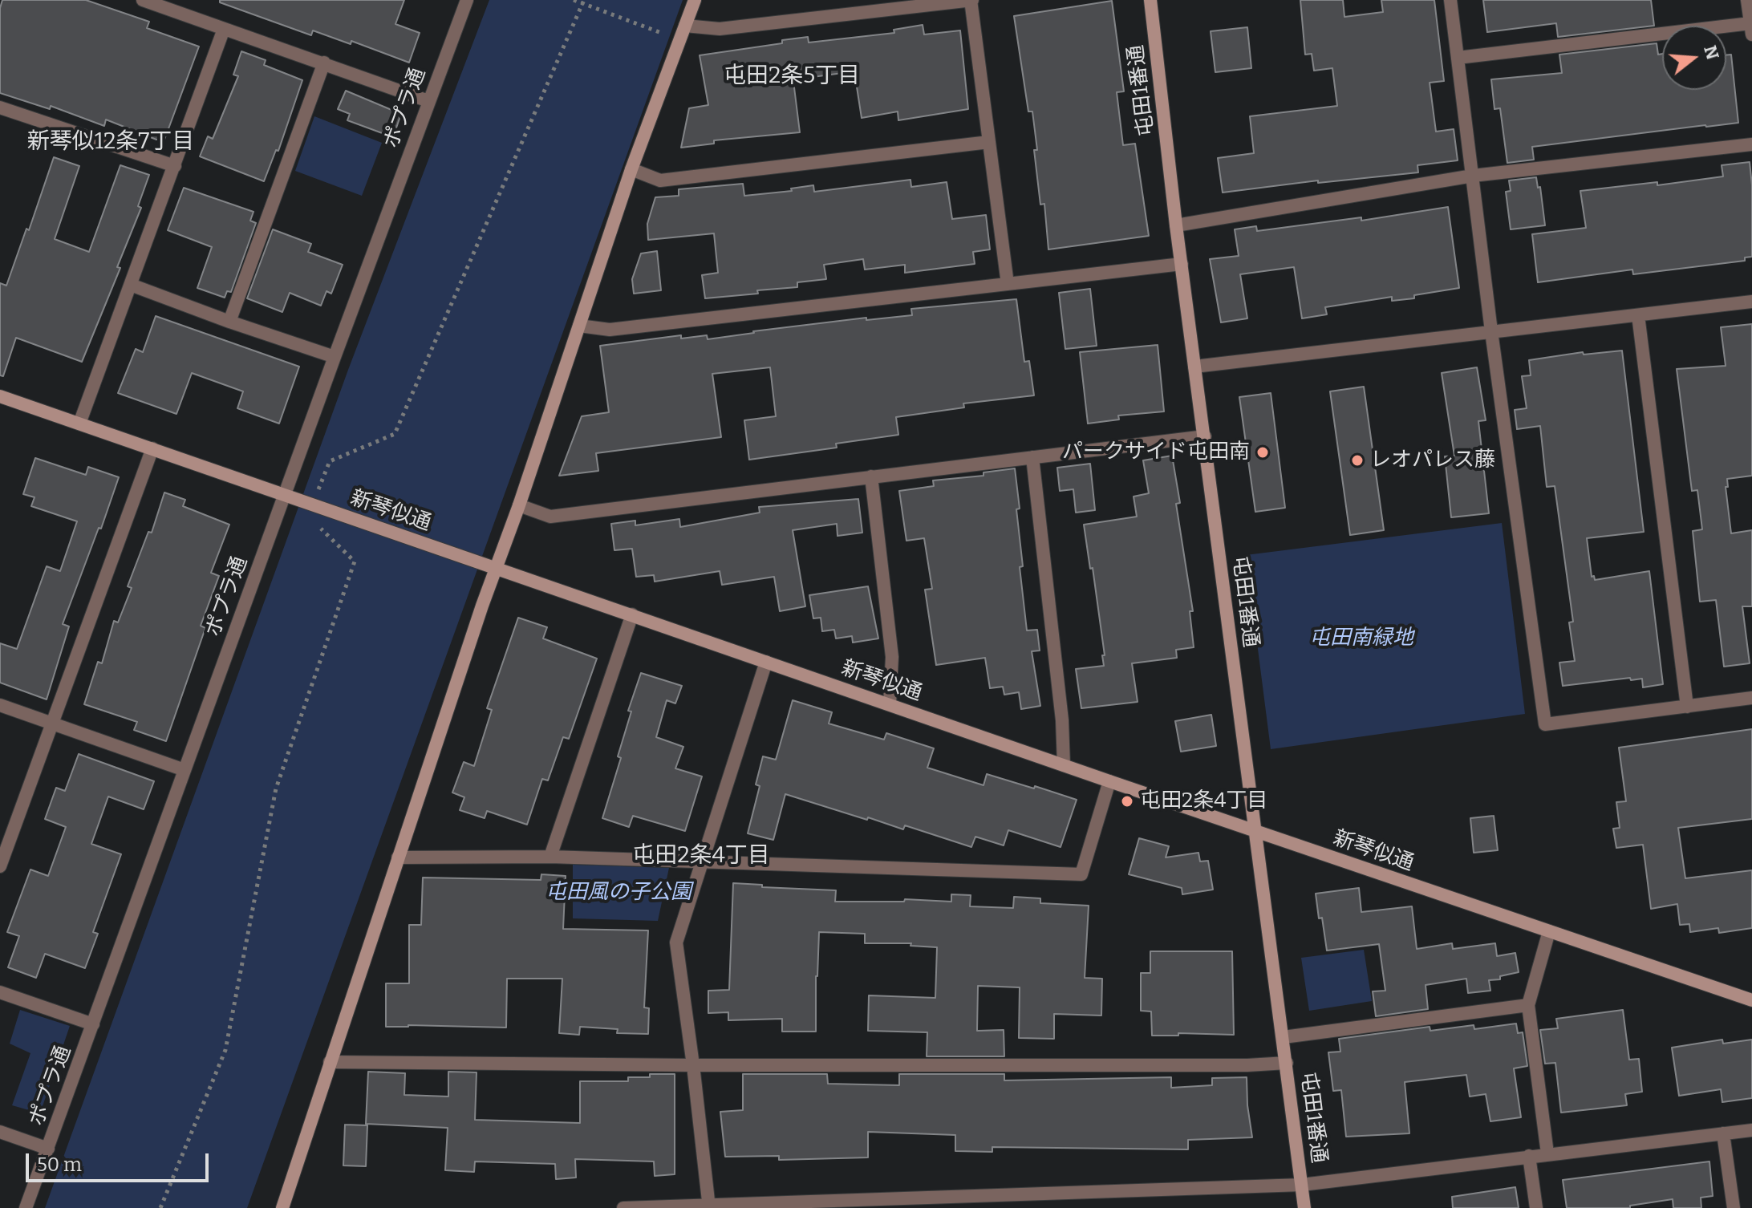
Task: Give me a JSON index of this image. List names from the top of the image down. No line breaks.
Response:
{"streets":{"street":["屯田1番通","ポプラ通","新琴似通"]},"crossings":[["屯田1番通","新琴似通"],["ポプラ通","新琴似通"]],"districts":["屯田2条5丁目","新琴似12条7丁目","屯田2条4丁目"],"parks":["屯田南緑地","屯田風の子公園"],"places":["パークサイド屯田南","レオパレス藤","屯田2条4丁目"],"scale_bar":"50 m","north":"right"}
